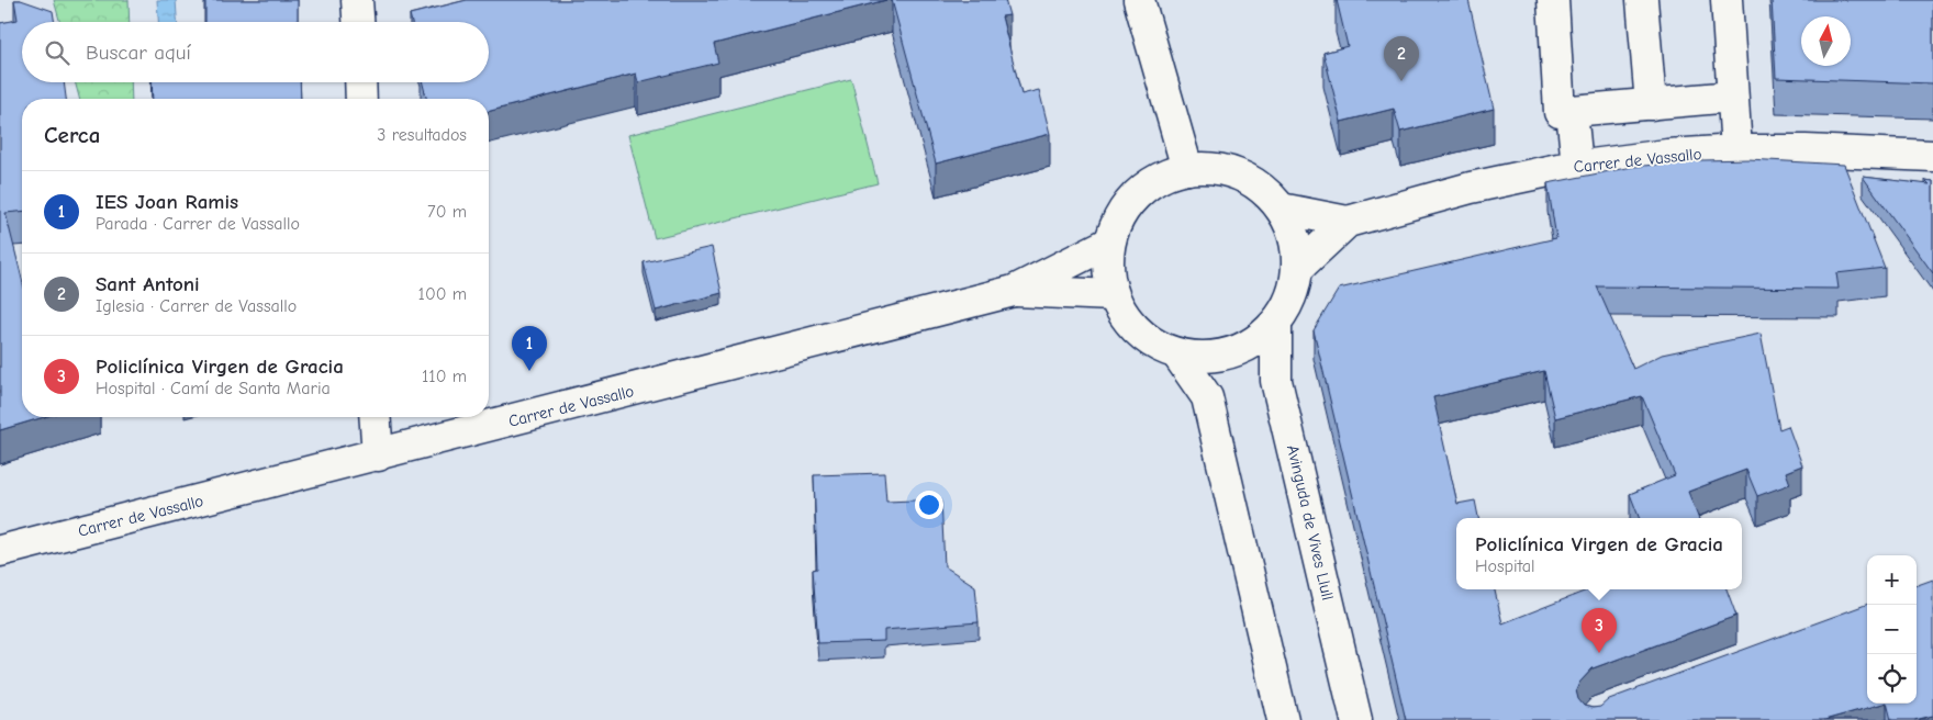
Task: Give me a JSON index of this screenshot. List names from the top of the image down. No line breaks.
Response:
{"streets":{"street":["Carrer de Vassallo","Avinguda de Vives Llull"]},"crossings":[["Carrer de Vassallo","Avinguda de Vives Llull"]],"north":"top","page":{"search":"Buscar aquí","pins":["2","1","3"],"heading":["Cerca","3 resultados"],"list":[{"mark":"1","name":"IES Joan Ramis","note":"Parada · Carrer de Vassallo","value":"70 m"},{"mark":"2","name":"Sant Antoni","note":"Iglesia · Carrer de Vassallo","value":"100 m"},{"mark":"3","name":"Policlínica Virgen de Gracia","note":"Hospital · Camí de Santa Maria","value":"110 m"}],"popup":["Policlínica Virgen de Gracia","Hospital"],"map_buttons":["+","−"]}}
